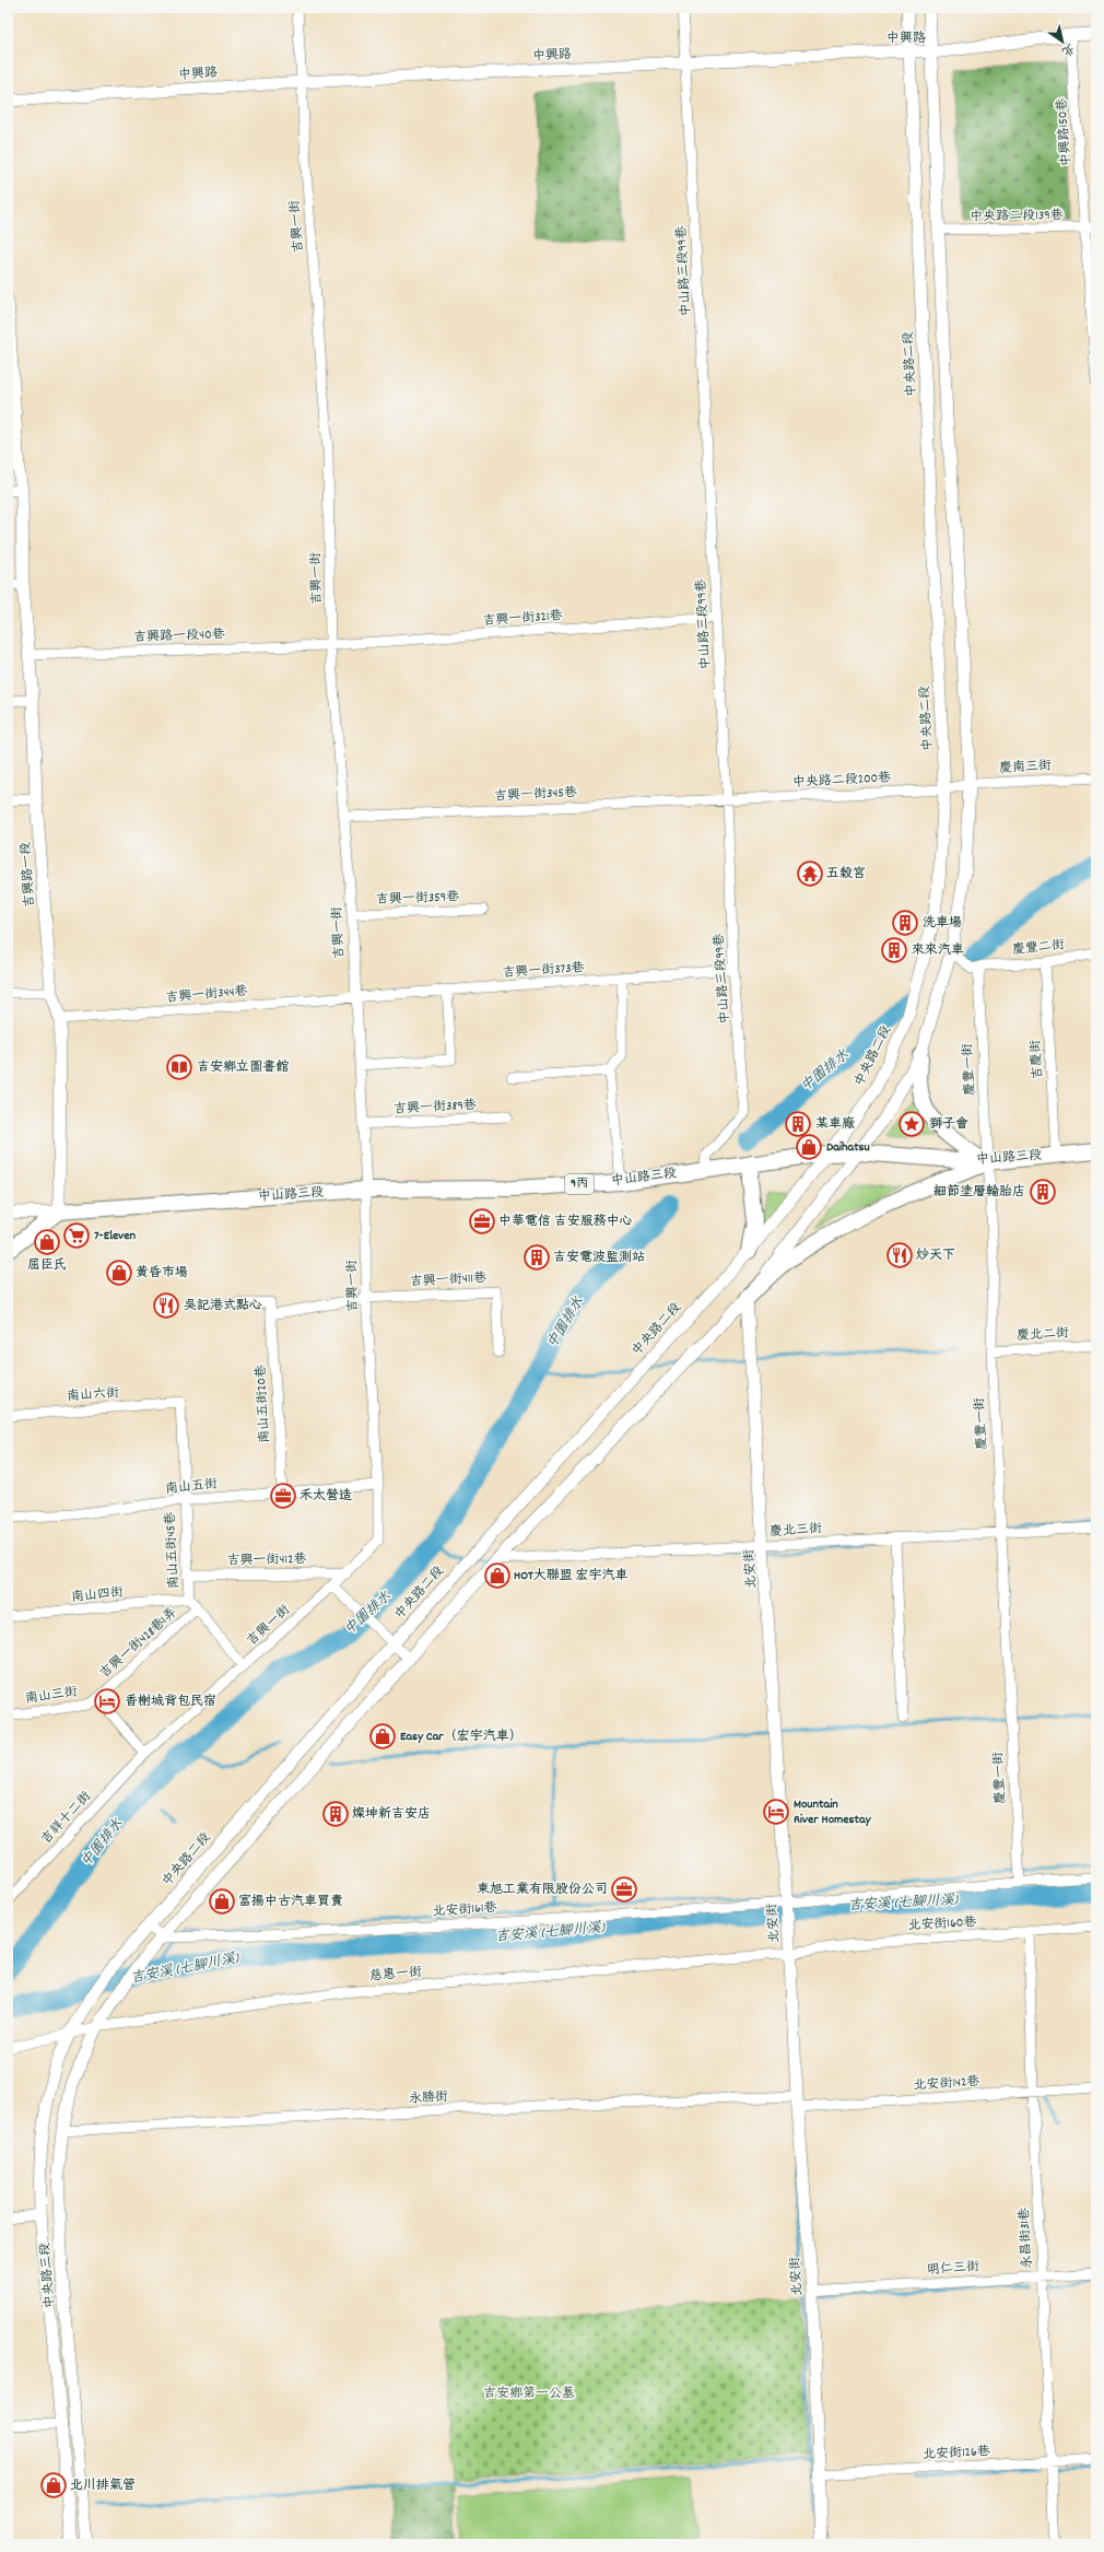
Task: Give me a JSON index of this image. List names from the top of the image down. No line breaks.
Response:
{"streets":{"main road":["中山路三段","9丙"],"street":["中興路","中興路150巷","中央路二段139巷","吉興一街","中山路三段99巷","中央路二段","吉興一街321巷","吉興路一段40巷","慶南三街","中央路二段200巷","吉興一街345巷","吉興路一段","吉興一街359巷","慶豐二街","吉興一街373巷","吉興一街344巷","吉慶街","慶豐一街","吉興一街389巷","吉興一街411巷","慶北二街","南山六街","南山五街20巷","南山五街","慶北三街","南山五街45巷","吉興一街412巷","北安街","南山四街","吉興一街428巷1弄","南山三街","吉祥十二街","北安街161巷","北安街160巷","慈惠一街","北安街142巷","永勝街","永昌街31巷","明仁三街","中央路三段","北安街126巷"]},"crossings":[["中興路","中興路150巷"],["中興路","吉興一街"],["中興路","中山路三段99巷"],["中興路","中央路二段"],["中興路150巷","中央路二段139巷"],["吉興一街","吉興一街321巷"],["吉興一街","吉興路一段40巷"],["吉興一街","吉興一街345巷"],["吉興一街","吉興一街359巷"],["吉興一街","吉興一街373巷"],["吉興一街","吉興一街344巷"],["吉興一街","吉興一街389巷"],["吉興一街","中山路三段"],["吉興一街","吉興一街411巷"],["吉興一街","南山五街"],["吉興一街","吉興一街412巷"],["吉興一街","吉祥十二街"],["中山路三段99巷","吉興一街321巷"],["中山路三段99巷","中央路二段200巷"],["中山路三段99巷","吉興一街345巷"],["中山路三段99巷","吉興一街373巷"],["中山路三段99巷","中山路三段"],["中央路二段","慶南三街"],["中央路二段","中央路二段200巷"],["中央路二段","中山路三段"],["中央路二段","中央路三段"],["吉興一街321巷","吉興路一段40巷"],["吉興路一段40巷","吉興路一段"],["慶南三街","中央路二段200巷"],["中央路二段200巷","吉興一街345巷"],["吉興路一段","吉興一街344巷"],["吉興路一段","中山路三段"],["慶豐二街","吉慶街"],["慶豐二街","慶豐一街"],["吉興一街373巷","吉興一街344巷"],["吉慶街","中山路三段"],["慶豐一街","中山路三段"],["慶豐一街","慶北二街"],["慶豐一街","慶北三街"],["慶豐一街","北安街161巷"],["南山六街","南山五街45巷"],["南山五街20巷","南山五街"],["南山五街","南山五街45巷"],["慶北三街","北安街"],["南山五街45巷","吉興一街412巷"],["南山五街45巷","南山四街"],["北安街","北安街161巷"],["北安街","北安街160巷"],["北安街","慈惠一街"],["北安街","北安街142巷"],["北安街","永勝街"],["北安街","明仁三街"],["北安街","北安街126巷"],["吉興一街428巷1弄","南山三街"],["北安街161巷","中央路三段"],["北安街160巷","慈惠一街"],["北安街160巷","永昌街31巷"],["慈惠一街","中央路三段"],["北安街142巷","永勝街"],["北安街142巷","永昌街31巷"],["永勝街","中央路三段"],["永昌街31巷","明仁三街"],["永昌街31巷","北安街126巷"]],"water":["中園排水","吉安溪 (七腳川溪)"],"parks":["吉安鄉第一公墓"],"places":{"temple":["五榖宮"],"building":["洗車場","來來汽車","某車廠","細節塗層輪胎店","吉安電波監測站","燦坤新吉安店"],"library":["吉安鄉立圖書館"],"place":["獅子會"],"shop":["Daihatsu","屈臣氏","黃昏市場","HOT大聯盟 宏宇汽車","Easy Car（宏宇汽車）","富揚中古汽車買賣","北川排氣管"],"office":["中華電信 吉安服務中心","禾太營造","東旭工業有限股份公司"],"supermarket":["7-Eleven"],"restaurant":["炒天下","吳記港式點心"],"hotel":["香榭城背包民宿","Mountain River Homestay"]},"north":"bottom right"}
